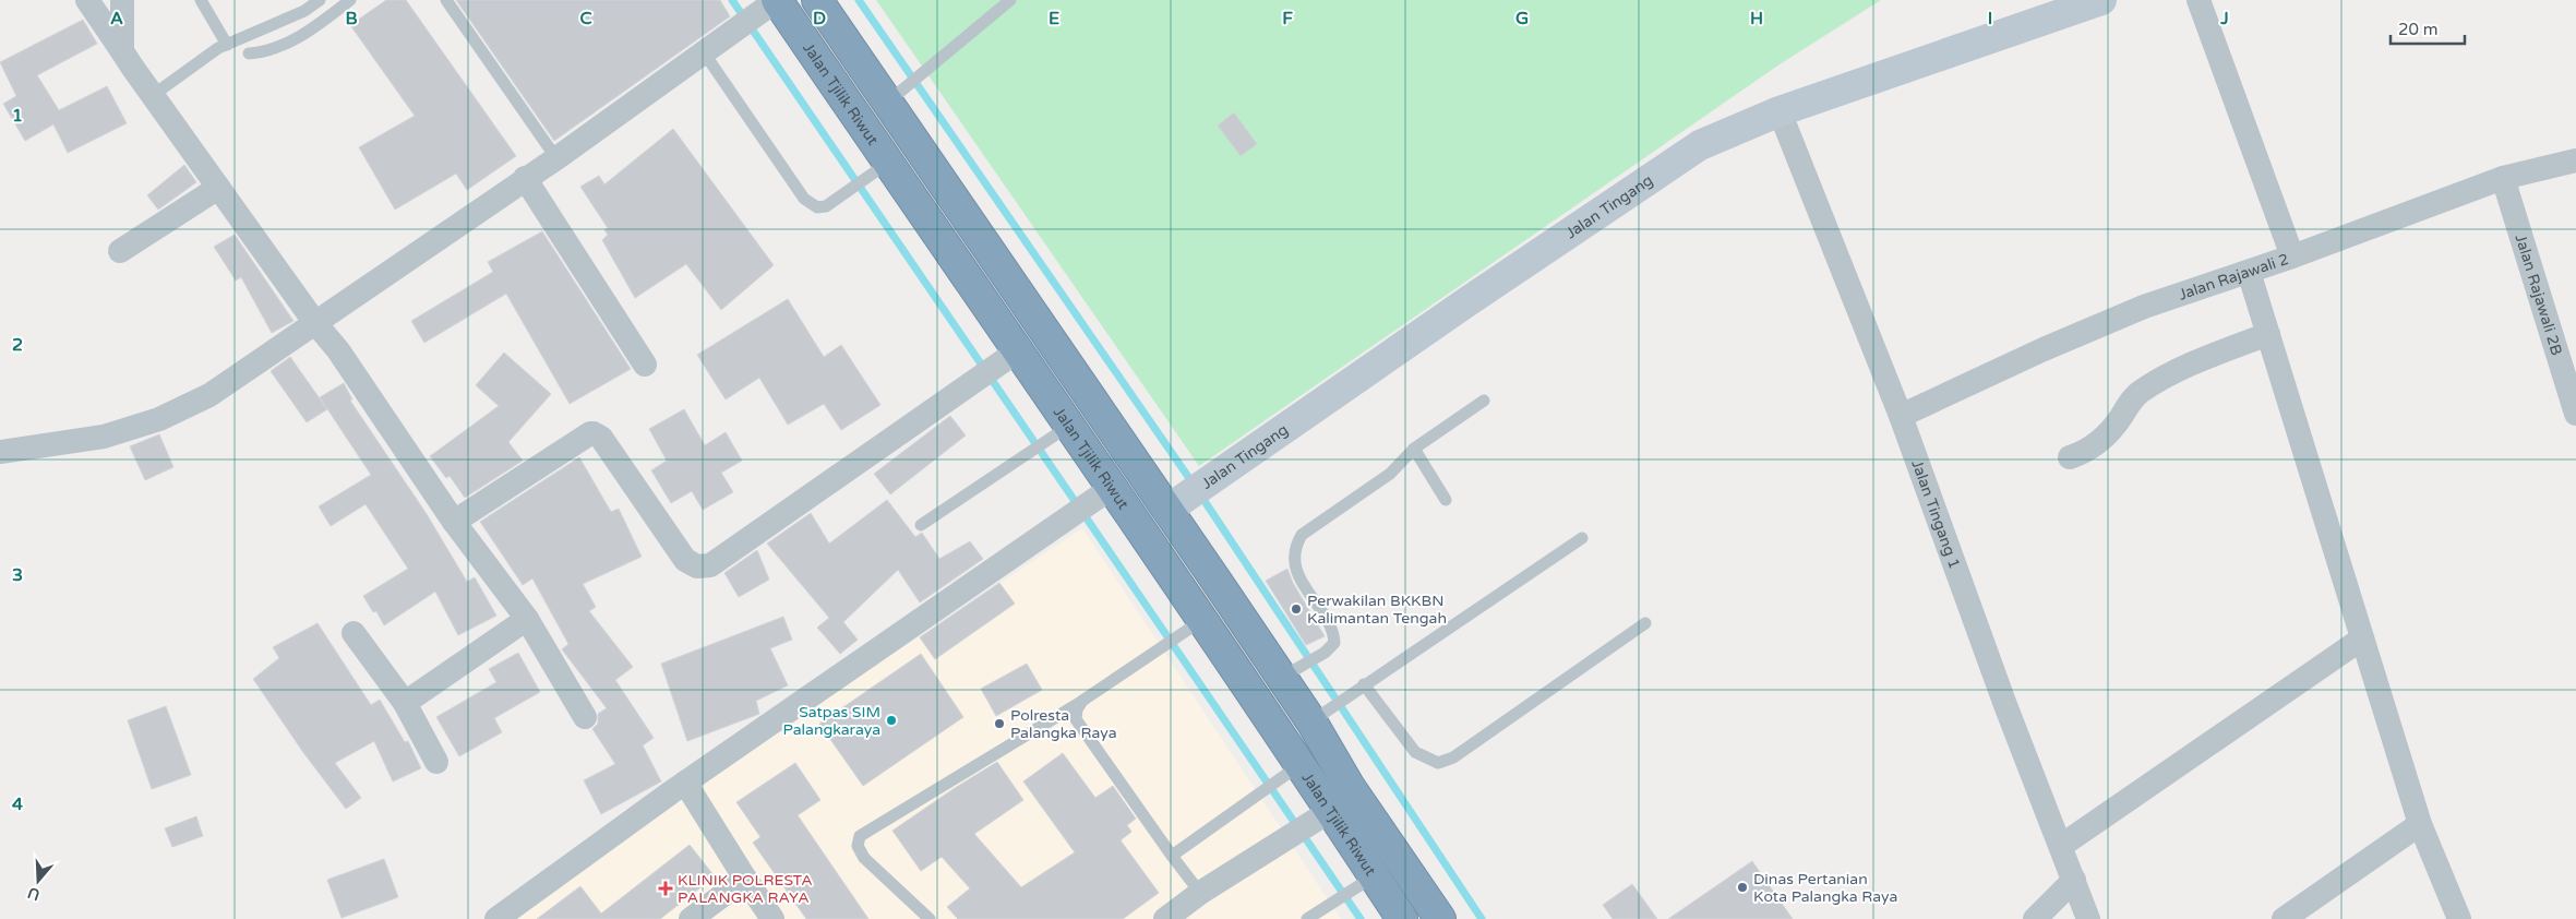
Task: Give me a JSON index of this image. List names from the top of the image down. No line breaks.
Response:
{"streets":{"highway":["Jalan Tjilik Riwut"],"main road":["Jalan Tingang"],"street":["Jalan Rajawali 2","Jalan Rajawali 2B","Jalan Tingang 1"]},"crossings":[["Jalan Tjilik Riwut","Jalan Tingang"],["Jalan Tingang","Jalan Tingang 1"],["Jalan Rajawali 2","Jalan Rajawali 2B"],["Jalan Rajawali 2","Jalan Tingang 1"]],"places":{"other":["Perwakilan BKKBN Kalimantan Tengah","Satpas SIM Palangkaraya","Polresta Palangka Raya","Dinas Pertanian Kota Palangka Raya"],"health":["KLINIK POLRESTA PALANGKA RAYA"]},"scale_bar":"20 m","north":"bottom","grid":{"columns":["A","B","C","D","E","F","G","H","I","J"],"rows":["1","2","3","4"]}}
